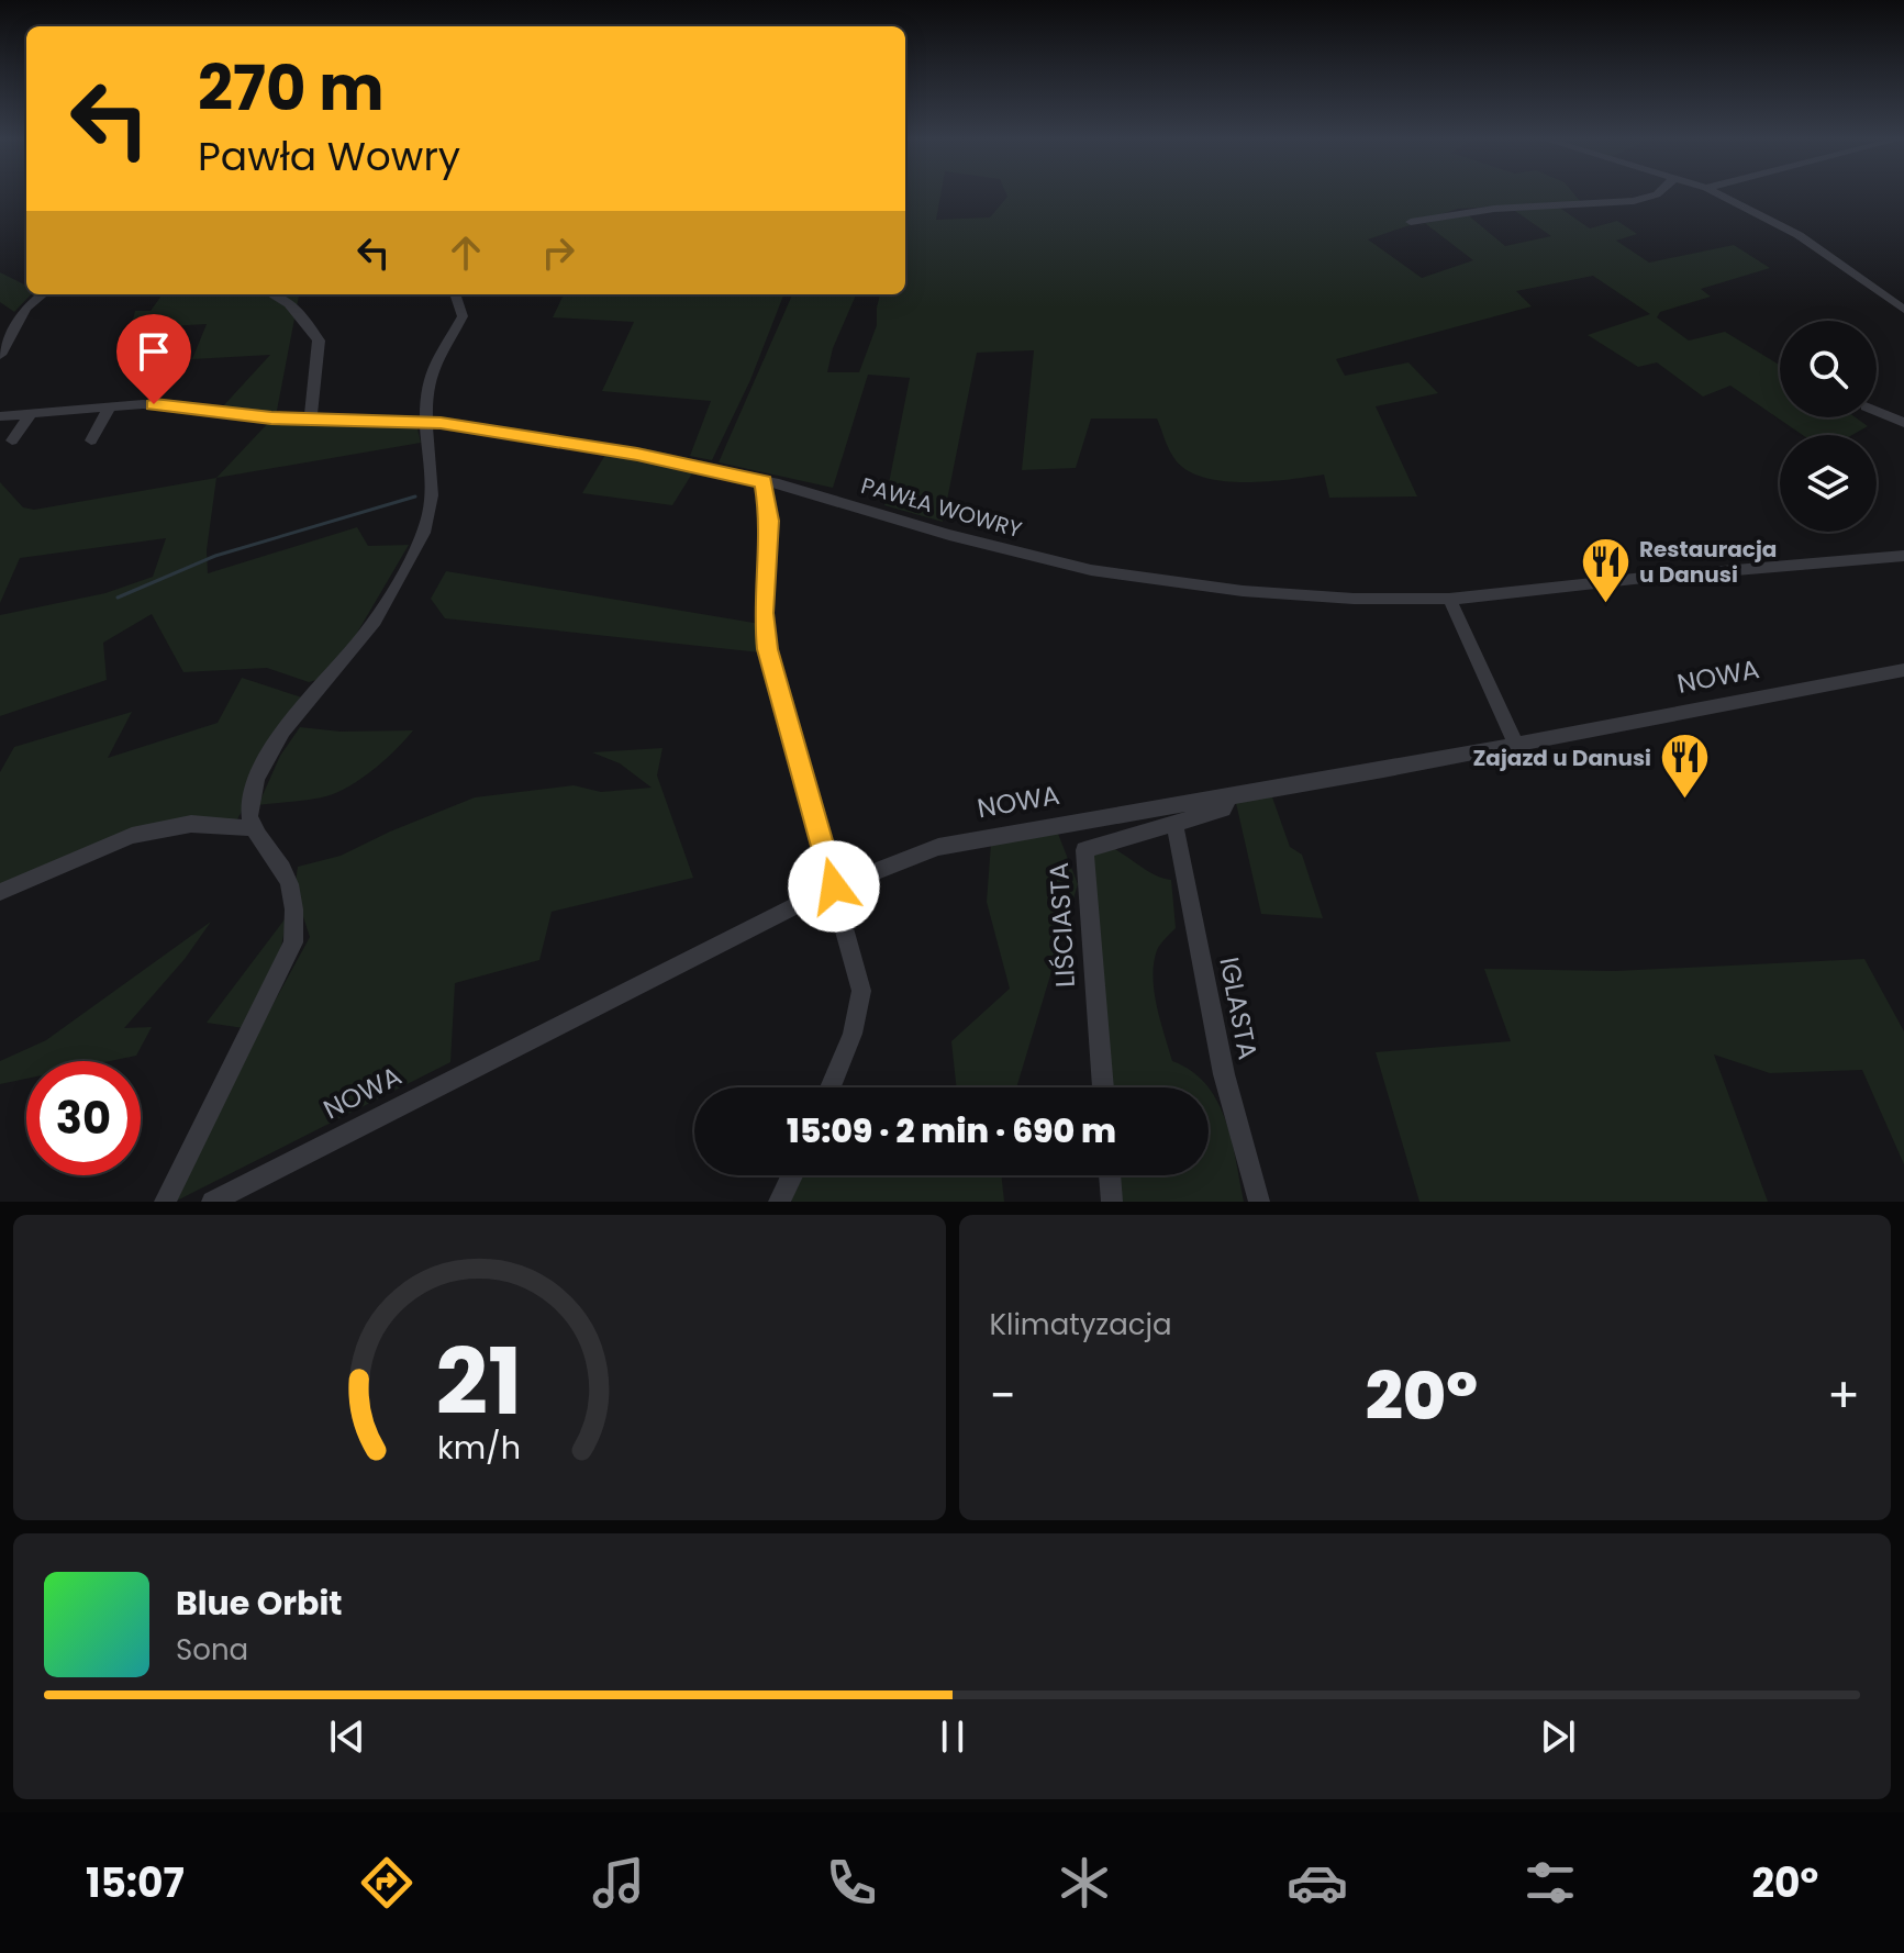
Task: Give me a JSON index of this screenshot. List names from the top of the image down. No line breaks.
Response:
{"streets":{"street":["PAWŁA WOWRY","NOWA","LIŚCIASTA","IGLASTA"]},"crossings":[["NOWA","LIŚCIASTA"],["LIŚCIASTA","IGLASTA"]],"places":{"restaurant":["Restauracja u Danusi","Zajazd u Danusi"]},"page":{"turn":["270 m","Pawła Wowry"],"limit":"30","trip":"15:09 · 2 min · 690 m","tile":"Klimatyzacja","heat":["−","20°","+"],"song":["Blue Orbit","Sona"],"tabs":["15:07","20°"],"gauge":["21","km/h"]}}
